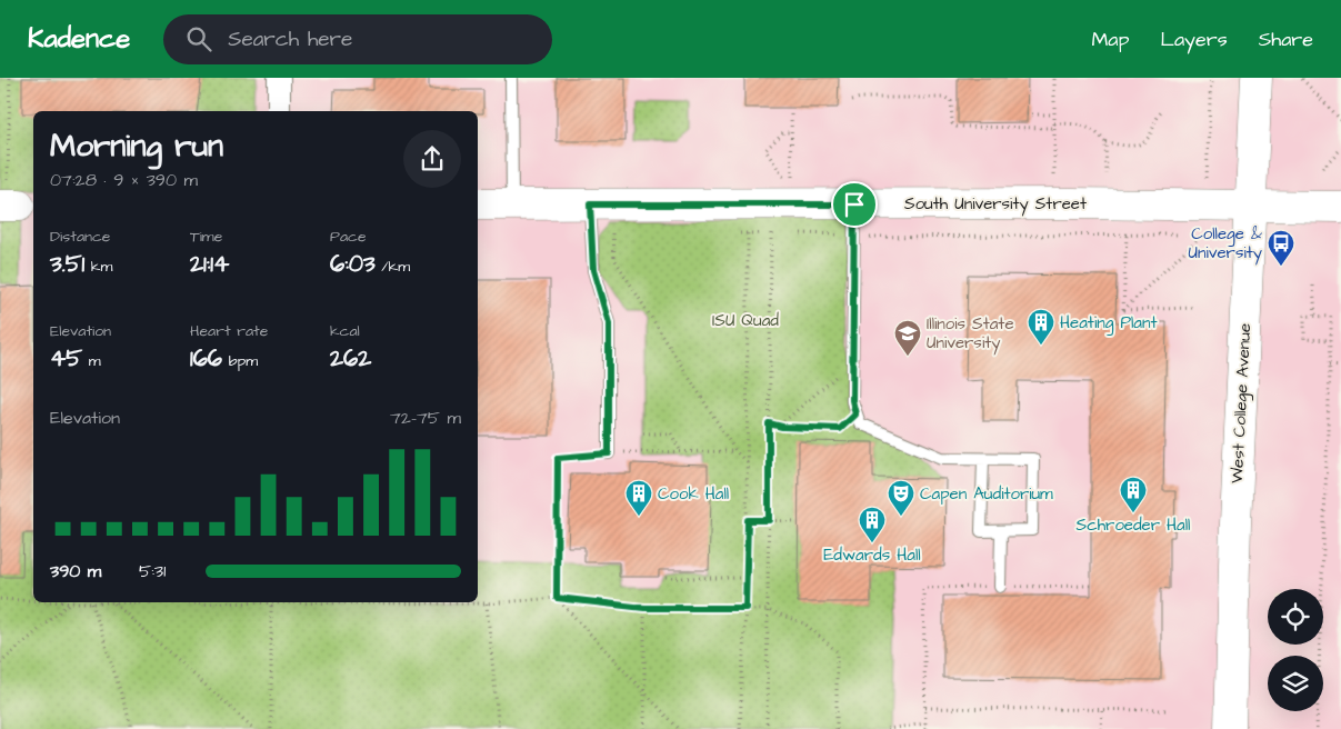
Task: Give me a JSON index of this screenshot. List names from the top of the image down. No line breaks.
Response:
{"streets":{"street":["South University Street","West College Avenue"]},"crossings":[["South University Street","West College Avenue"]],"parks":["ISU Quad"],"places":{"bus stop":["College & University"],"building":["Heating Plant","Schroeder Hall","Cook Hall","Edwards Hall"],"school or university":["Illinois State University"],"theatre":["Capen Auditorium"]},"page":{"header":"Kadence","search":"Search here","nav":["Map","Layers","Share"],"heading":["Morning run","07:28 · 9 × 390 m"],"stats":[["Distance","3.51 km"],["Time","21:14"],["Pace","6:03 /km"],["Elevation","45 m"],["Heart rate","166 bpm"],["kcal","262"]],"chart":["Elevation","72–75 m"],"list":[{"name":"390 m","note":"5:31"}]}}
